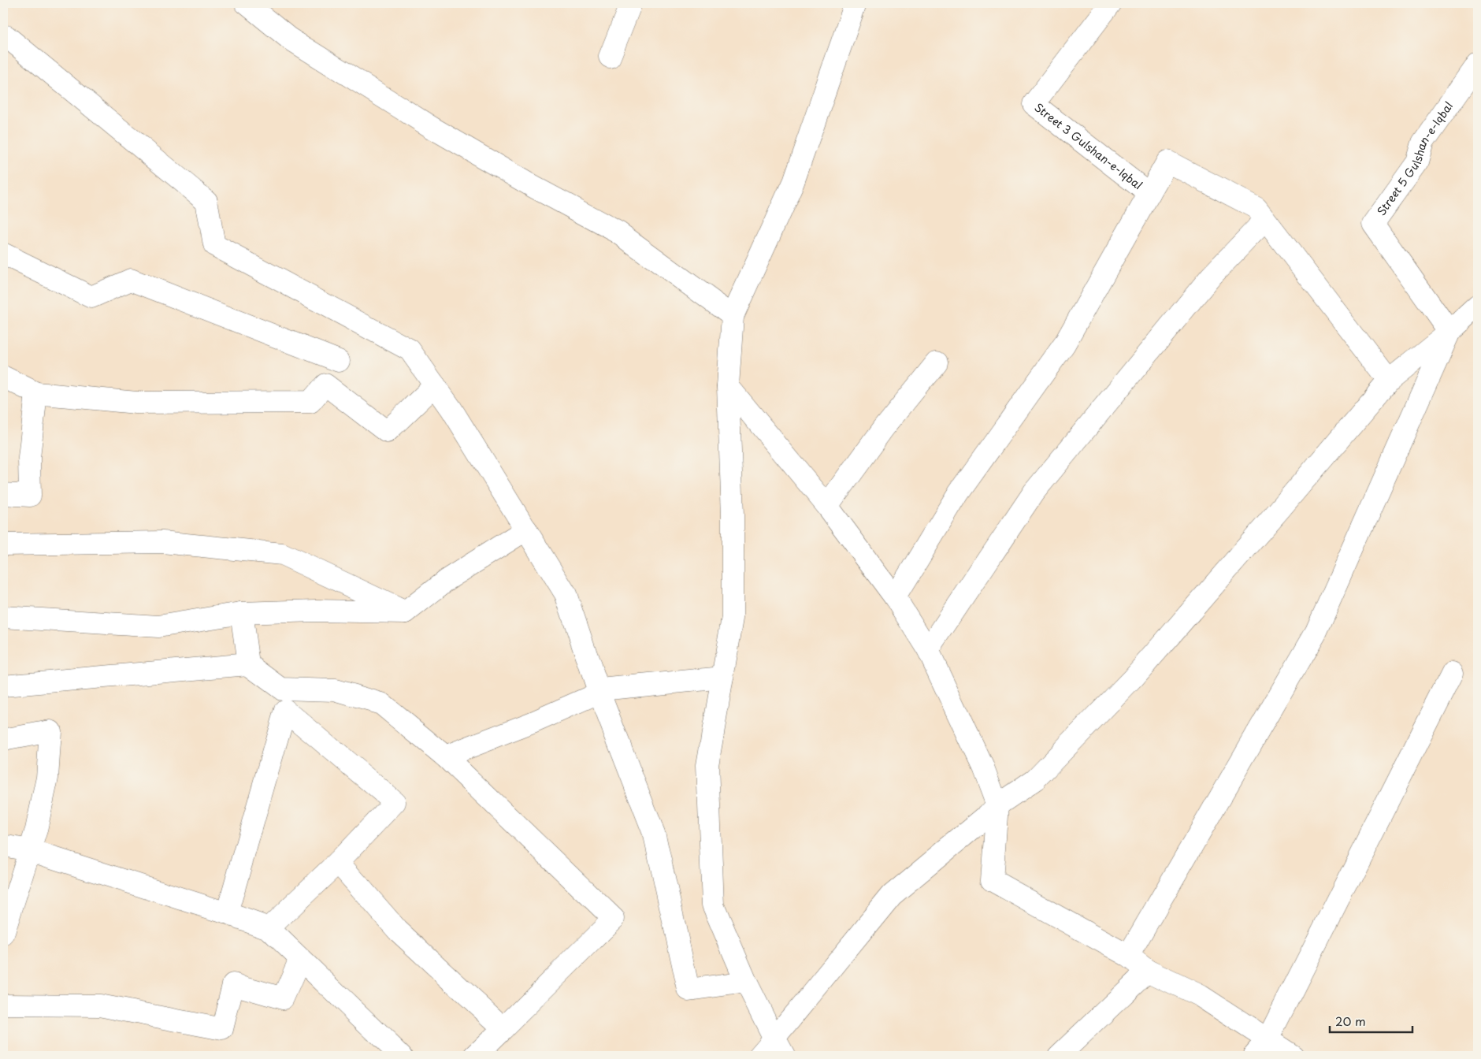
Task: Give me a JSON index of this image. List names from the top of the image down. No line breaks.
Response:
{"streets":{"street":["Street 3 Gulshan-e-Iqbal","Street 5 Gulshan-e-Iqbal"]},"scale_bar":"20 m"}
